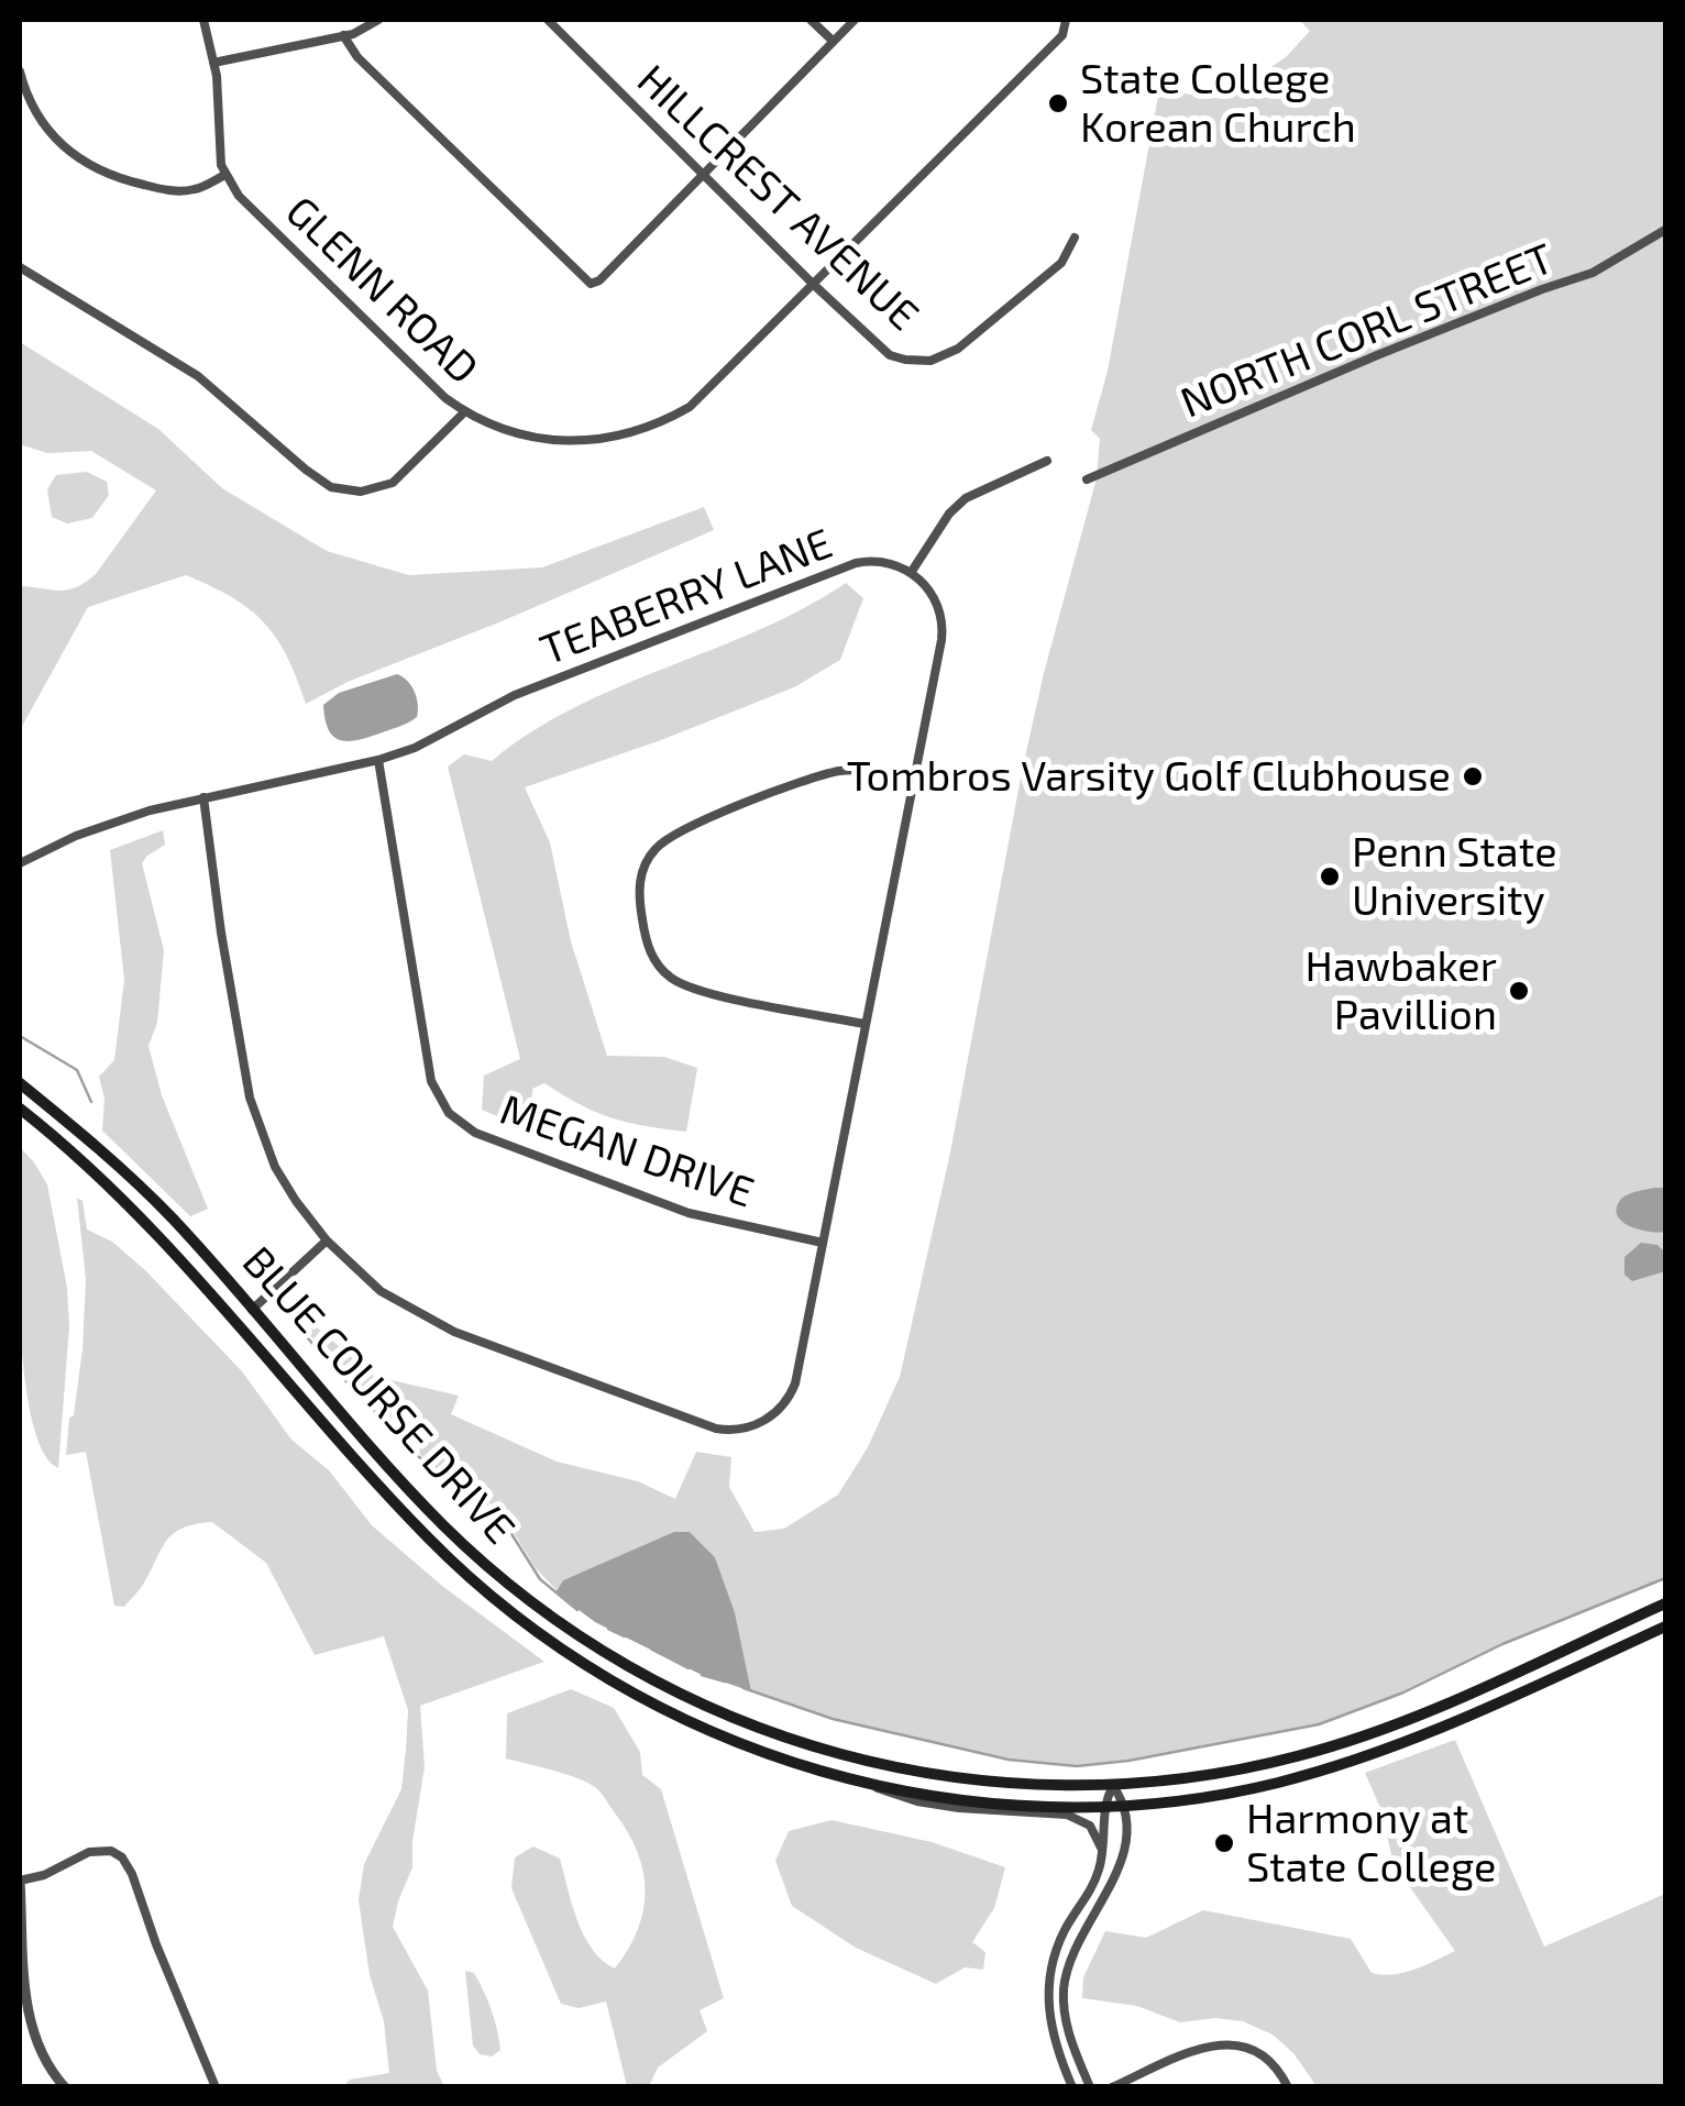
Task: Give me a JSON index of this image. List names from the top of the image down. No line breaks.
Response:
{"streets":{"main road":["BLUE COURSE DRIVE"],"street":["HILLCREST AVENUE","GLENN ROAD","NORTH CORL STREET","TEABERRY LANE","MEGAN DRIVE"]},"crossings":[["HILLCREST AVENUE","GLENN ROAD"],["TEABERRY LANE","MEGAN DRIVE"]],"places":["State College Korean Church","Tombros Varsity Golf Clubhouse","Penn State University","Hawbaker Pavillion","Harmony at State College"]}
